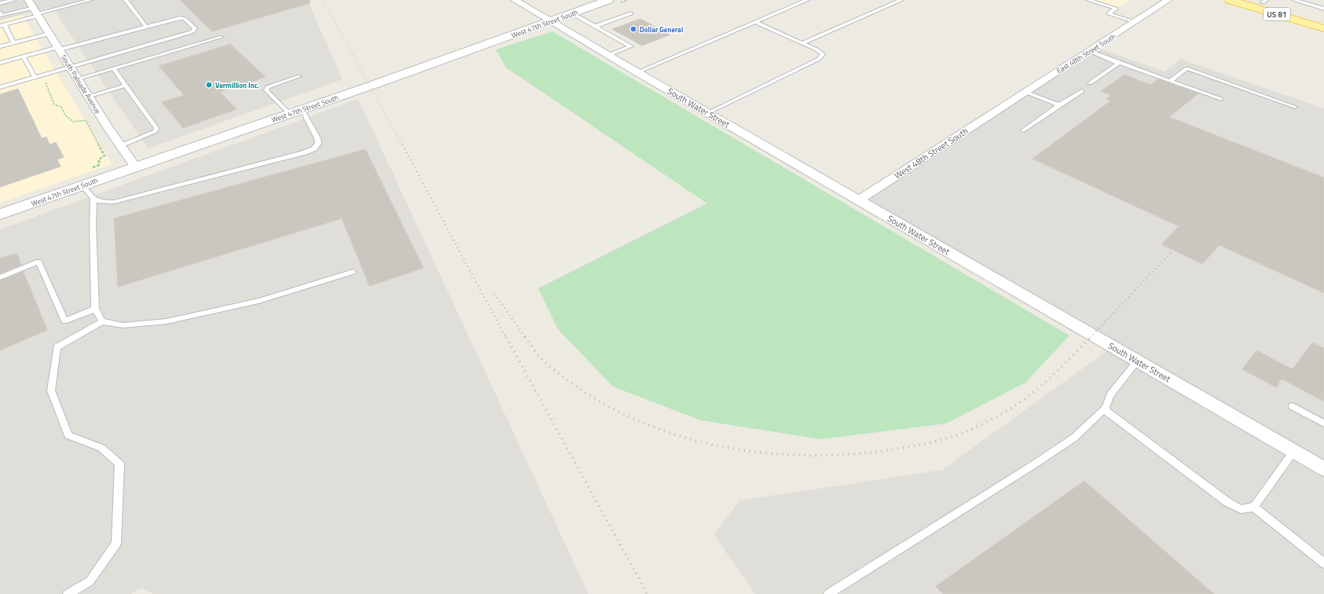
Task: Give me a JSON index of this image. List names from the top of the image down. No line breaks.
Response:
{"streets":{"main road":["US 81"],"street":["West 47th Street South","East 48th Street South","South Palisade Avenue","South Water Street","West 48th Street South"]},"crossings":[["West 47th Street South","South Palisade Avenue"],["West 47th Street South","South Water Street"],["East 48th Street South","West 48th Street South"],["South Water Street","West 48th Street South"]],"places":["Dollar General","Vermillion Inc."]}
